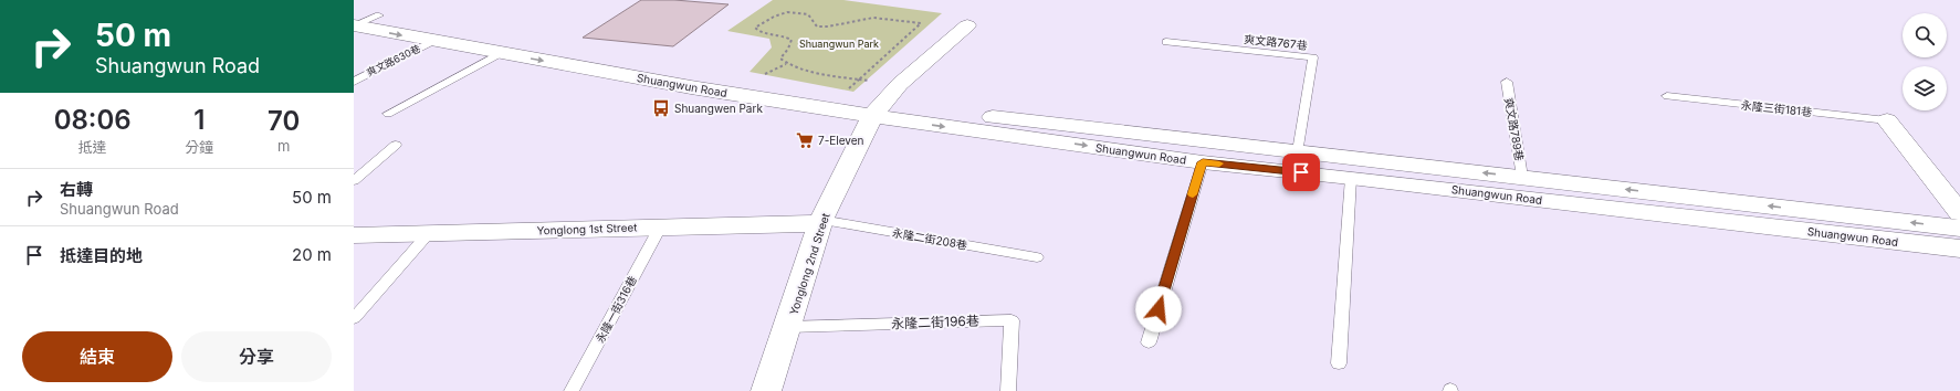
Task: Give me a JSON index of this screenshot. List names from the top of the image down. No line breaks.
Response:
{"streets":{"street":["Shuangwun Road","Yonglong 1st Street","Yonglong 2nd Street"],"lane":["爽文路767巷","爽文路630巷","永隆三街181巷","爽文路789巷","永隆二街208巷","永隆一街316巷","永隆二街196巷"]},"crossings":[["爽文路767巷","Shuangwun Road"],["爽文路630巷","Shuangwun Road"],["Shuangwun Road","爽文路789巷"],["Shuangwun Road","Yonglong 2nd Street"],["Yonglong 1st Street","永隆二街208巷"],["Yonglong 1st Street","Yonglong 2nd Street"],["Yonglong 1st Street","永隆一街316巷"],["永隆二街208巷","Yonglong 2nd Street"],["Yonglong 2nd Street","永隆二街196巷"]],"parks":["Shuangwun Park"],"places":{"bus stop":["Shuangwen Park"],"supermarket":["7-Eleven"]},"page":{"turn":["50 m","Shuangwun Road"],"eta":["08:06","抵達","1","分鐘","70","m"],"list":[{"name":"右轉","note":"Shuangwun Road","value":"50 m"},{"name":"抵達目的地","value":"20 m"}],"buttons":["結束","分享"]}}
